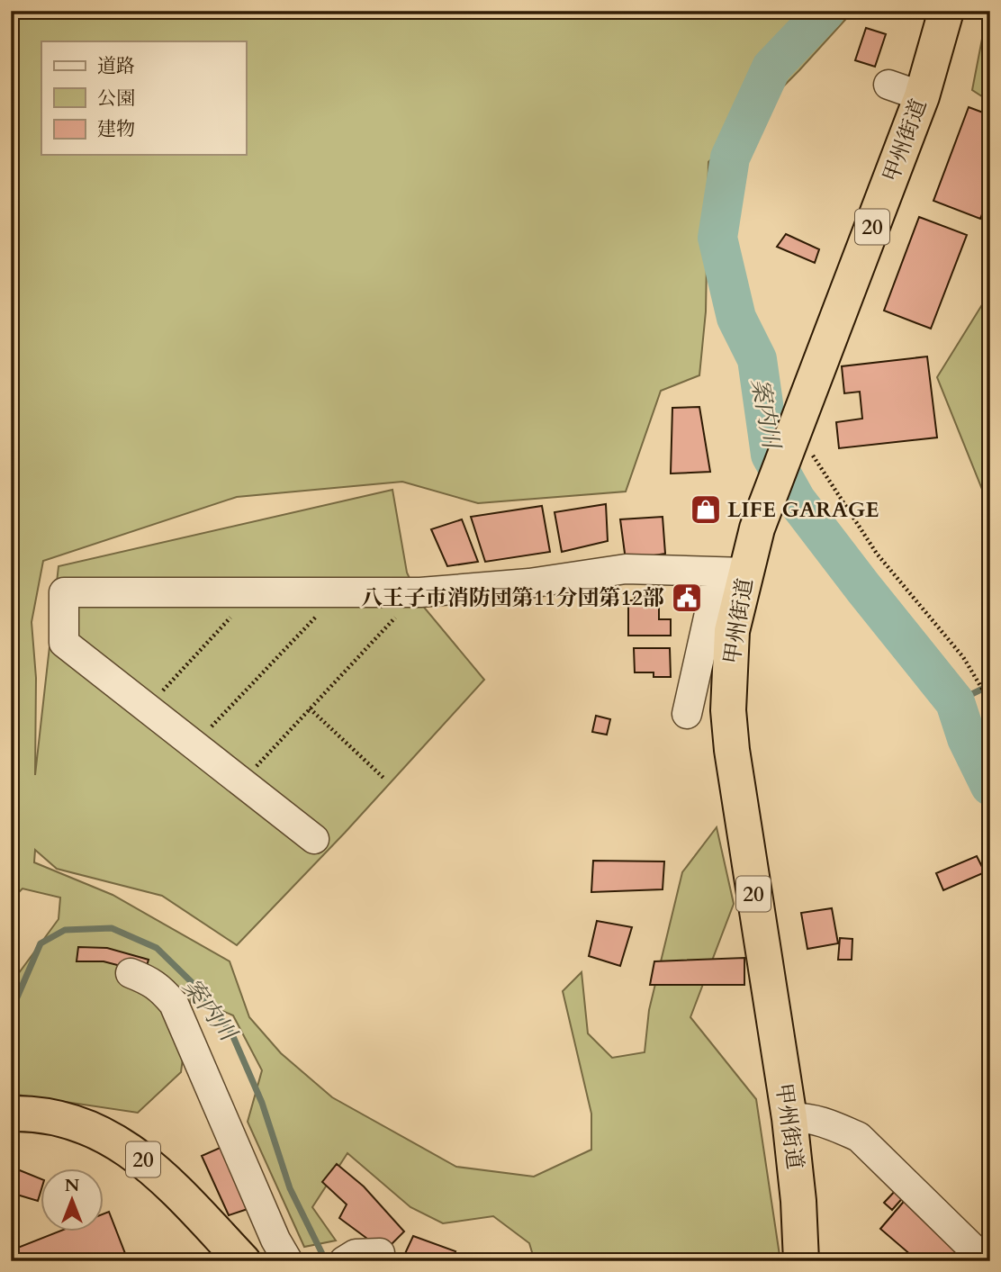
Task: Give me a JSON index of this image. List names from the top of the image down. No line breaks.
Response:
{"streets":{"highway":["甲州街道","20"]},"water":["案内川"],"places":{"shop":["LIFE GARAGE"],"public building":["八王子市消防団第11分団第12部"]},"legend":["道路","公園","建物"],"north":"top"}
